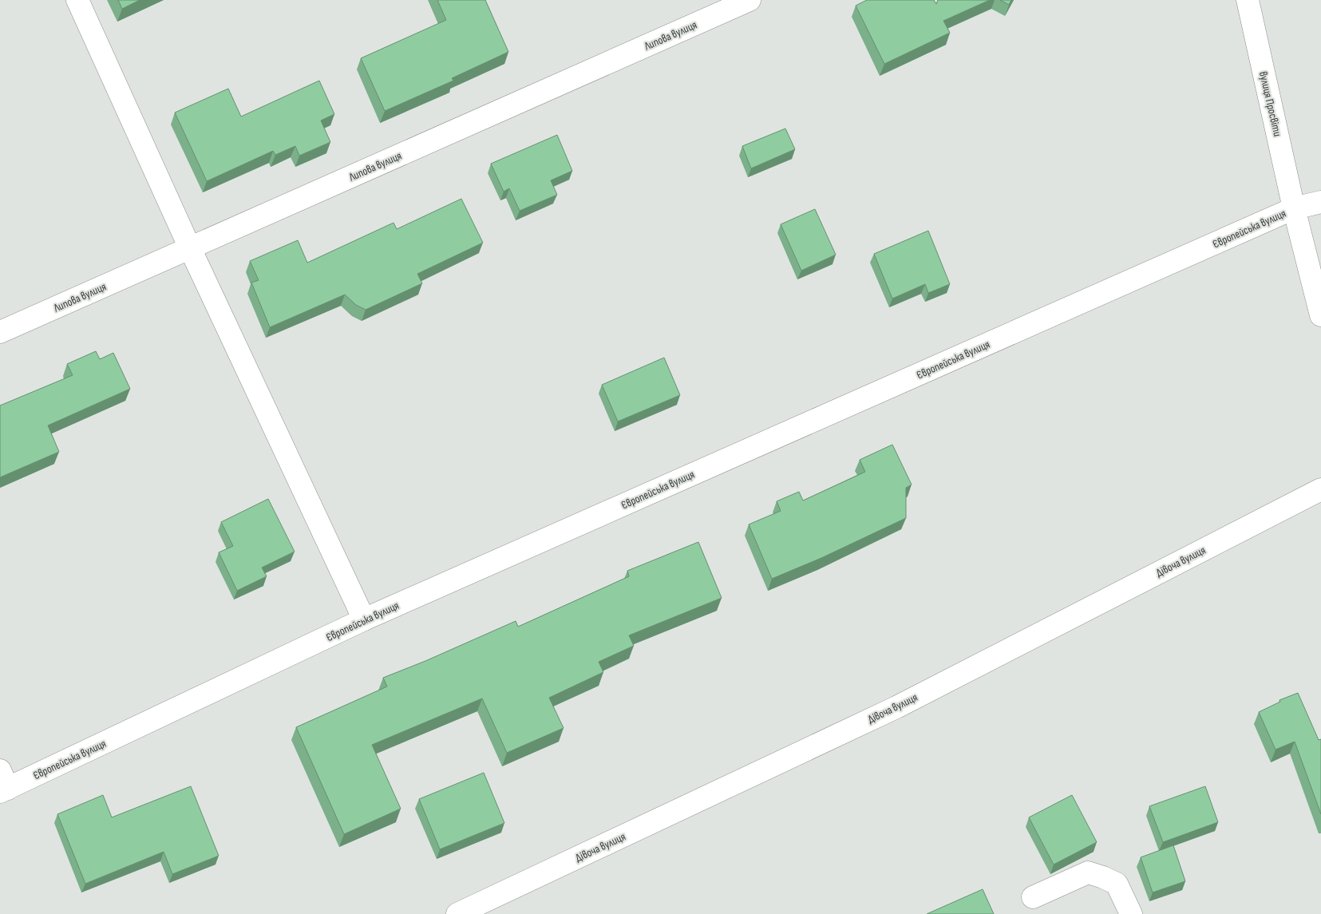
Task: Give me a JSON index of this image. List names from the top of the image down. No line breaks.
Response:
{"streets":{"street":["Липова вулиця","вулиця Просвіти","Європейська вулиця","Дівоча вулиця"]},"crossings":[["вулиця Просвіти","Європейська вулиця"]]}
